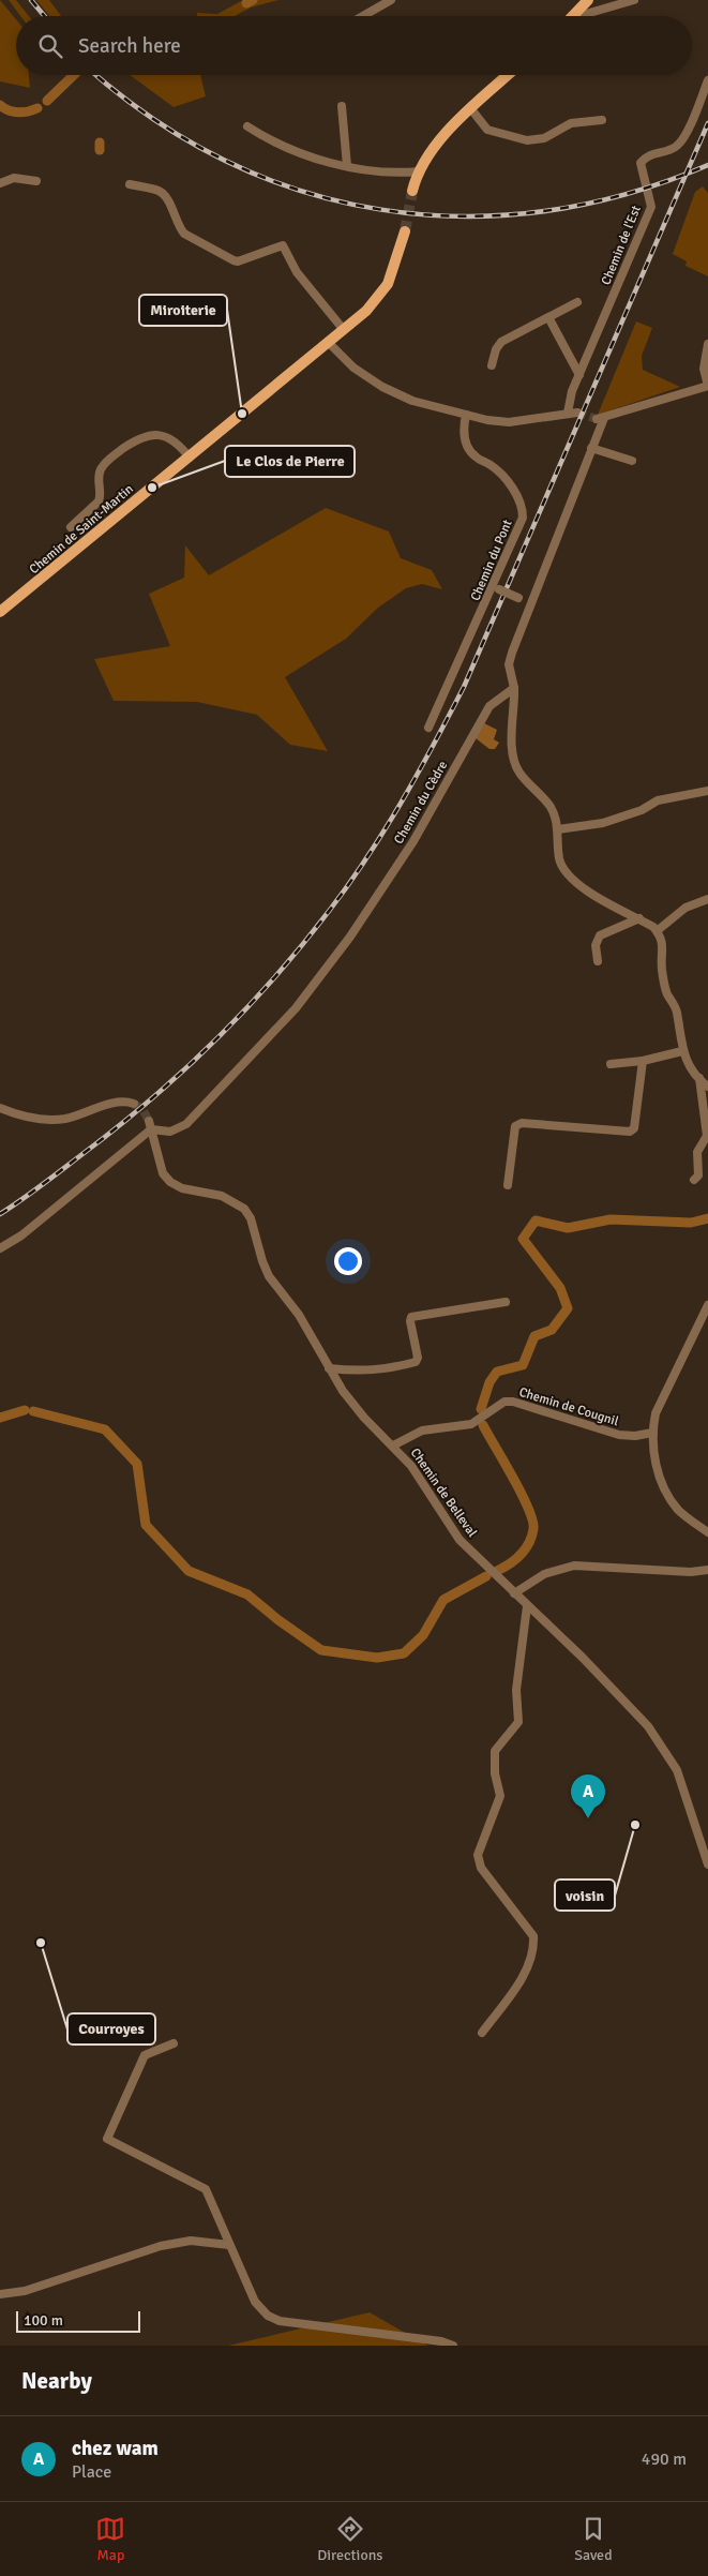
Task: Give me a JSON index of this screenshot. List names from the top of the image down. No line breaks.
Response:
{"streets":{"main road":["Chemin de Saint-Martin"],"street":["Chemin de l'Est","Chemin du Pont","Chemin du Cèdre","Chemin de Cougnil","Chemin de Belleval"]},"crossings":[["Chemin du Cèdre","Chemin de Belleval"],["Chemin de Cougnil","Chemin de Belleval"]],"places":["Miroiterie","Le Clos de Pierre","voisin","Courroyes"],"scale_bar":"100 m","page":{"search":"Search here","pins":"A","scale":"100 m","heading":"Nearby","list":[{"mark":"A","name":"chez wam","note":"Place","value":"490 m"}],"nav":["Map","Directions","Saved"]}}
